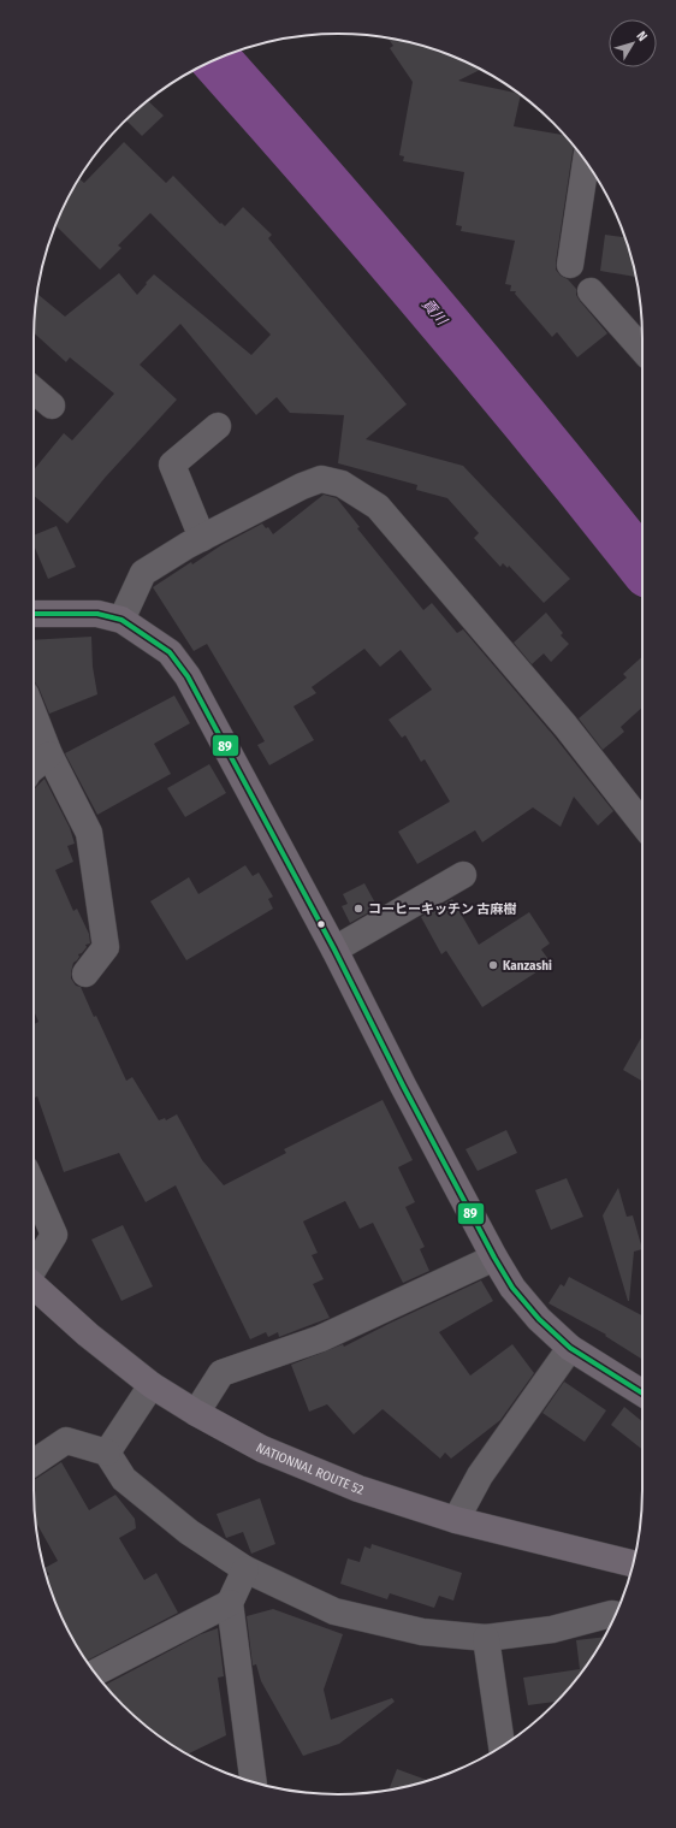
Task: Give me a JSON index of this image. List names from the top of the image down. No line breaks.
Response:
{"streets":{"highway":["NATIONNAL ROUTE 52"]},"water":["貢川"],"places":["コーヒーキッチン 古麻樹","Kanzashi"],"lines":["transit line 89"],"north":"top right"}
